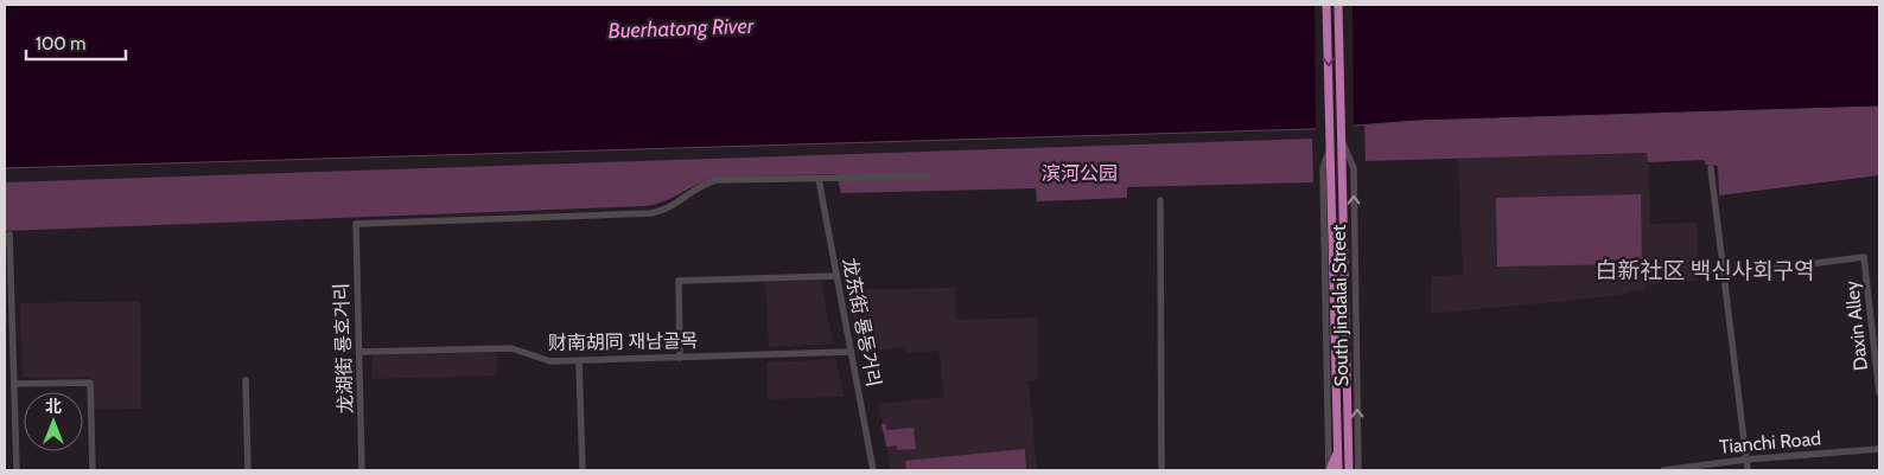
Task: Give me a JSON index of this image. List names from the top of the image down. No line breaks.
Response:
{"streets":{"main road":["South Jindalai Street"],"street":["龙东街 룡동거리","Daxin Alley","财南胡同 재남골목","龙湖街 룡호거리","Tianchi Road"]},"crossings":[["龙东街 룡동거리","财南胡同 재남골목"],["龙东街 룡동거리","龙湖街 룡호거리"],["财南胡同 재남골목","龙湖街 룡호거리"]],"districts":["白新社区 백신사회구역"],"water":["Buerhatong River"],"parks":["滨河公园"],"scale_bar":"100 m","north":"top"}
